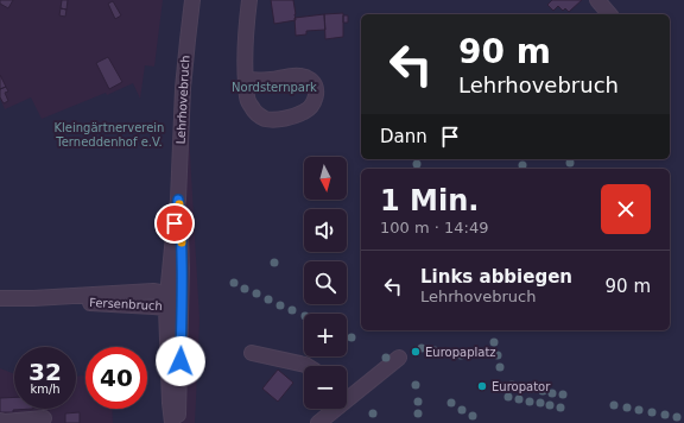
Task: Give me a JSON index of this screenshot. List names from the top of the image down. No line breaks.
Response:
{"streets":{"street":["Lehrhovebruch","Fersenbruch"]},"crossings":[["Lehrhovebruch","Fersenbruch"]],"parks":["Nordsternpark","Kleingärtnerverein Terneddenhof e.V."],"places":["Europaplatz","Europator"],"north":"bottom","page":{"turn":["90 m","Lehrhovebruch"],"then":"Dann","map_buttons":["+","−"],"heading":["1 Min.","100 m · 14:49"],"list":[{"name":"Links abbiegen","note":"Lehrhovebruch","value":"90 m"}],"speed":"32 km/h","limit":"40"}}
